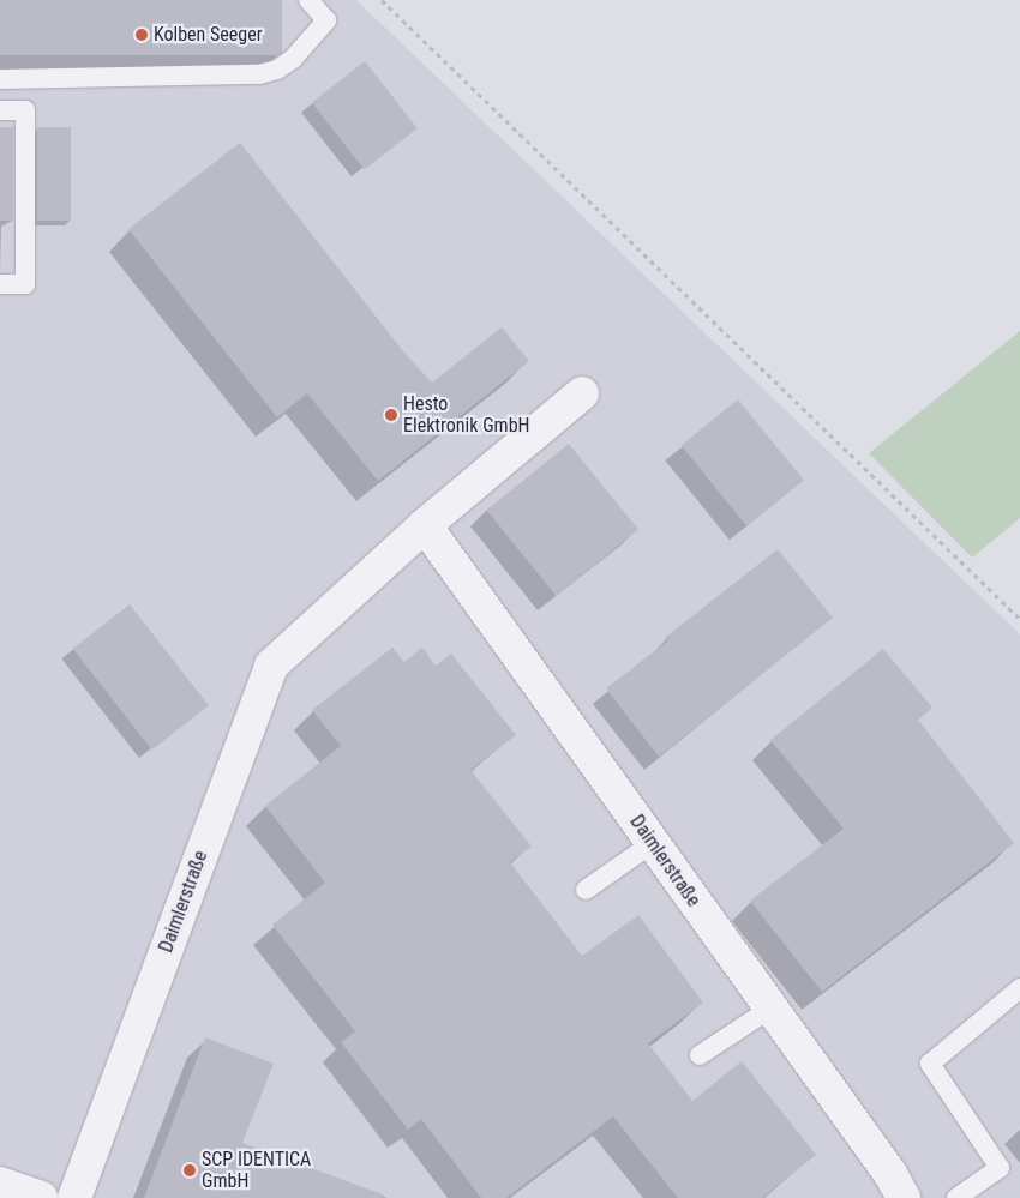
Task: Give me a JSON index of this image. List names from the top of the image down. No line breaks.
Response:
{"streets":{"street":["Daimlerstraße"]},"places":["Kolben Seeger","Hesto Elektronik GmbH","SCP IDENTICA GmbH"]}
